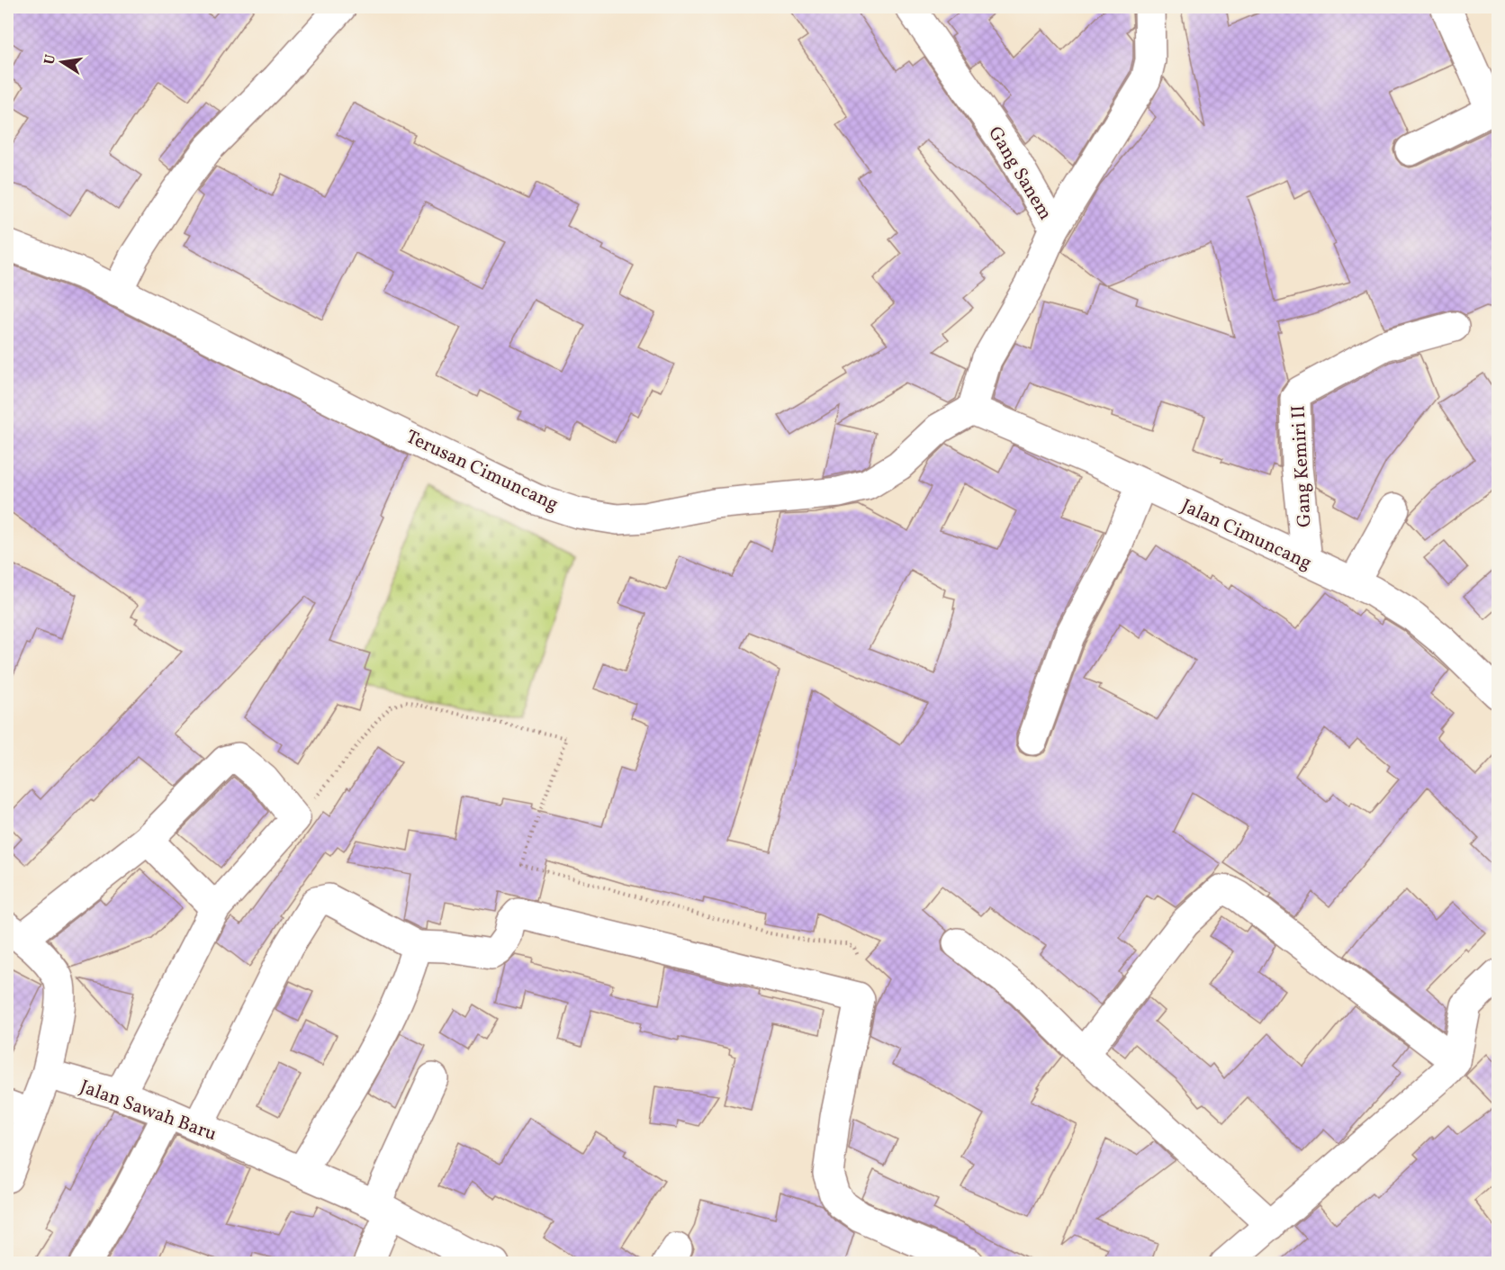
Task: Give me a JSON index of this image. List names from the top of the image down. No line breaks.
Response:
{"streets":{"street":["Gang Sanem","Gang Kemiri II","Terusan Cimuncang","Jalan Cimuncang","Jalan Sawah Baru"]},"crossings":[["Gang Sanem","Terusan Cimuncang"],["Gang Sanem","Jalan Cimuncang"],["Gang Kemiri II","Jalan Cimuncang"],["Terusan Cimuncang","Jalan Cimuncang"]],"north":"left"}
